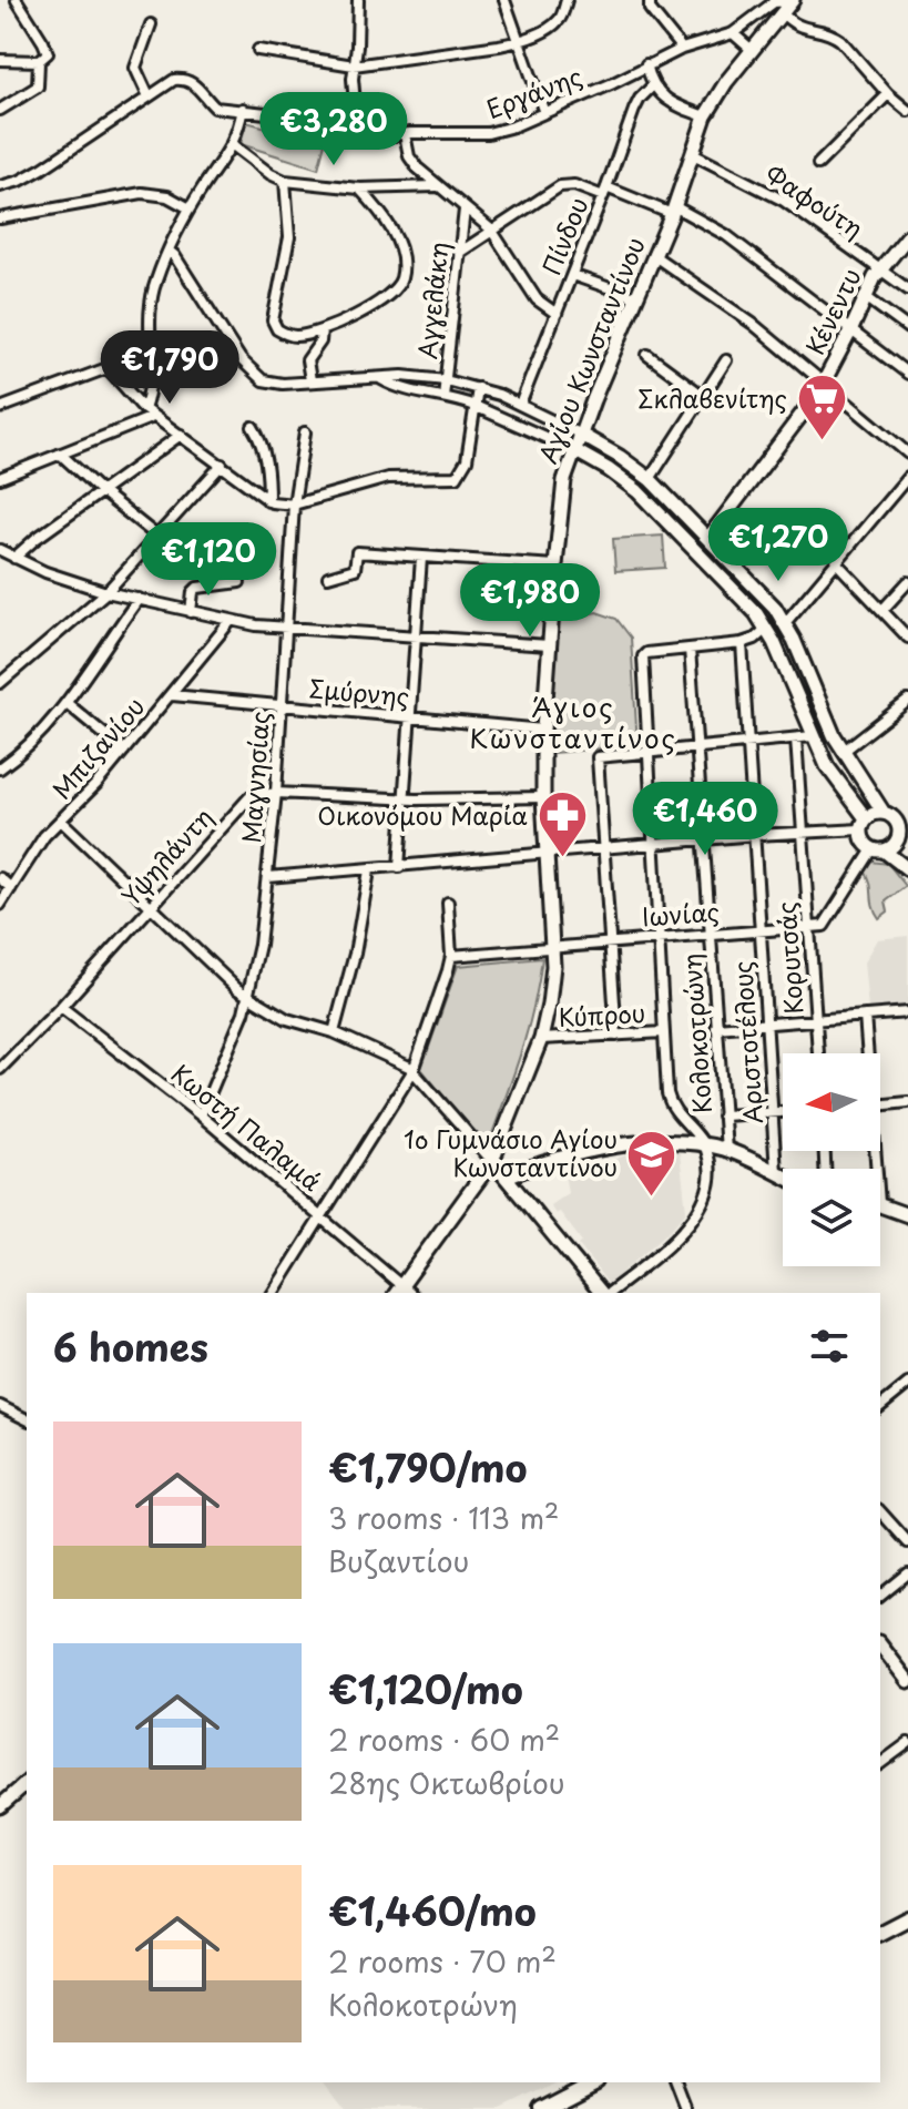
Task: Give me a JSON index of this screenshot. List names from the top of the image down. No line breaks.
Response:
{"streets":{"main road":["Κένεντυ","Αγίου Κωνσταντίνου"],"street":["Εργάνης","Φαφούτη","Πίνδου","Αγγελάκη","Σμύρνης","Μπιζανίου","Μαγνησίας","Υψηλάντη","Ιωνίας","Κορυτσάς","Κύπρου","Κολοκοτρώνη","Αριστοτέλους","Κωστή Παλαμά"]},"crossings":[["Εργάνης","Αγίου Κωνσταντίνου"],["Φαφούτη","Κένεντυ"],["Φαφούτη","Αγίου Κωνσταντίνου"],["Αγίου Κωνσταντίνου","Σμύρνης"],["Αγίου Κωνσταντίνου","Υψηλάντη"],["Αγίου Κωνσταντίνου","Ιωνίας"],["Αγίου Κωνσταντίνου","Κύπρου"],["Αγίου Κωνσταντίνου","Κωστή Παλαμά"],["Σμύρνης","Μπιζανίου"],["Σμύρνης","Μαγνησίας"],["Μαγνησίας","Υψηλάντη"],["Μαγνησίας","Κωστή Παλαμά"],["Υψηλάντη","Κωστή Παλαμά"],["Ιωνίας","Κορυτσάς"],["Ιωνίας","Κολοκοτρώνη"],["Ιωνίας","Αριστοτέλους"]],"districts":["Άγιος Κωνσταντίνος"],"places":{"supermarket":["Σκλαβενίτης"],"pharmacy":["Οικονόμου Μαρία"],"school or university":["1ο Γυμνάσιο Αγίου Κωνσταντίνου"]},"north":"left","page":{"price":["€3,280","€1,790","€1,270","€1,120","€1,980","€1,460"],"heading":"6 homes","list":[{"name":"€1,790/mo","note":"3 rooms · 113 m² · Βυζαντίου"},{"name":"€1,120/mo","note":"2 rooms · 60 m² · 28ης Οκτωβρίου"},{"name":"€1,460/mo","note":"2 rooms · 70 m² · Κολοκοτρώνη"}]}}
